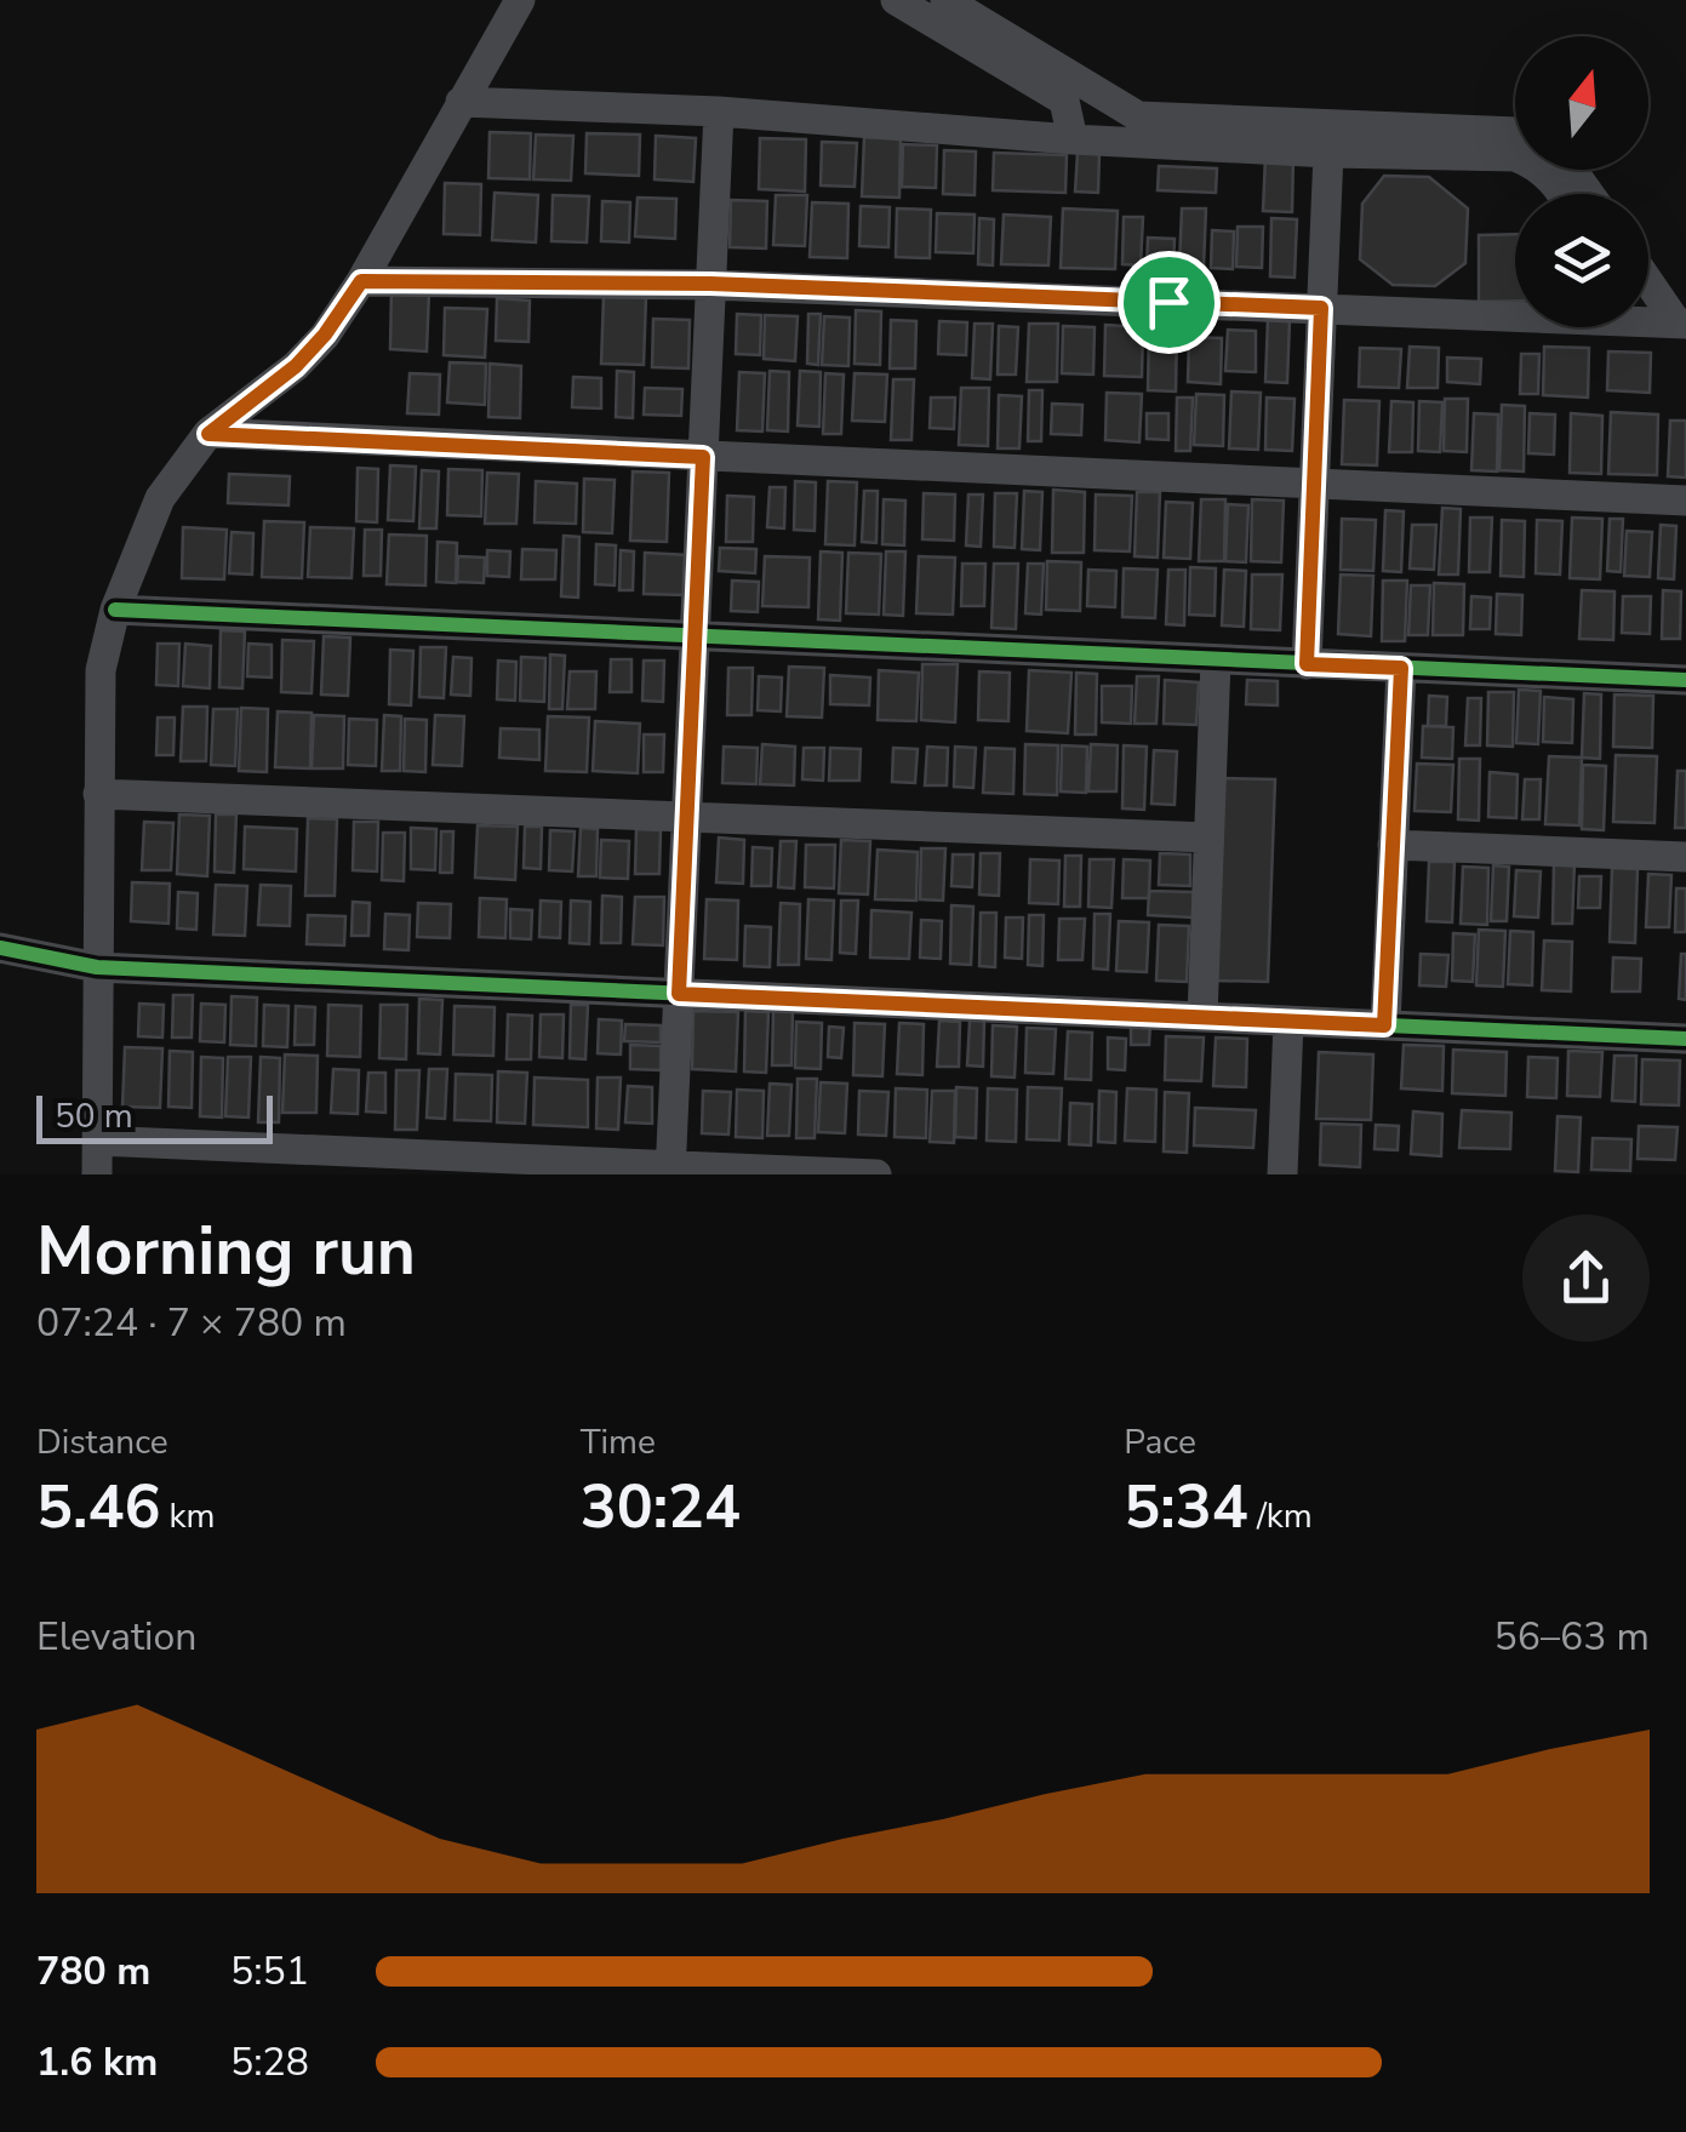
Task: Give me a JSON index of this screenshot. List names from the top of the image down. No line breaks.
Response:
{"scale_bar":"50 m","north":"top","page":{"scale":"50 m","heading":["Morning run","07:24 · 7 × 780 m"],"stats":[["Distance","5.46 km"],["Time","30:24"],["Pace","5:34 /km"]],"chart":["Elevation","56–63 m"],"list":[{"name":"780 m","note":"5:51"},{"name":"1.6 km","note":"5:28"}]}}
